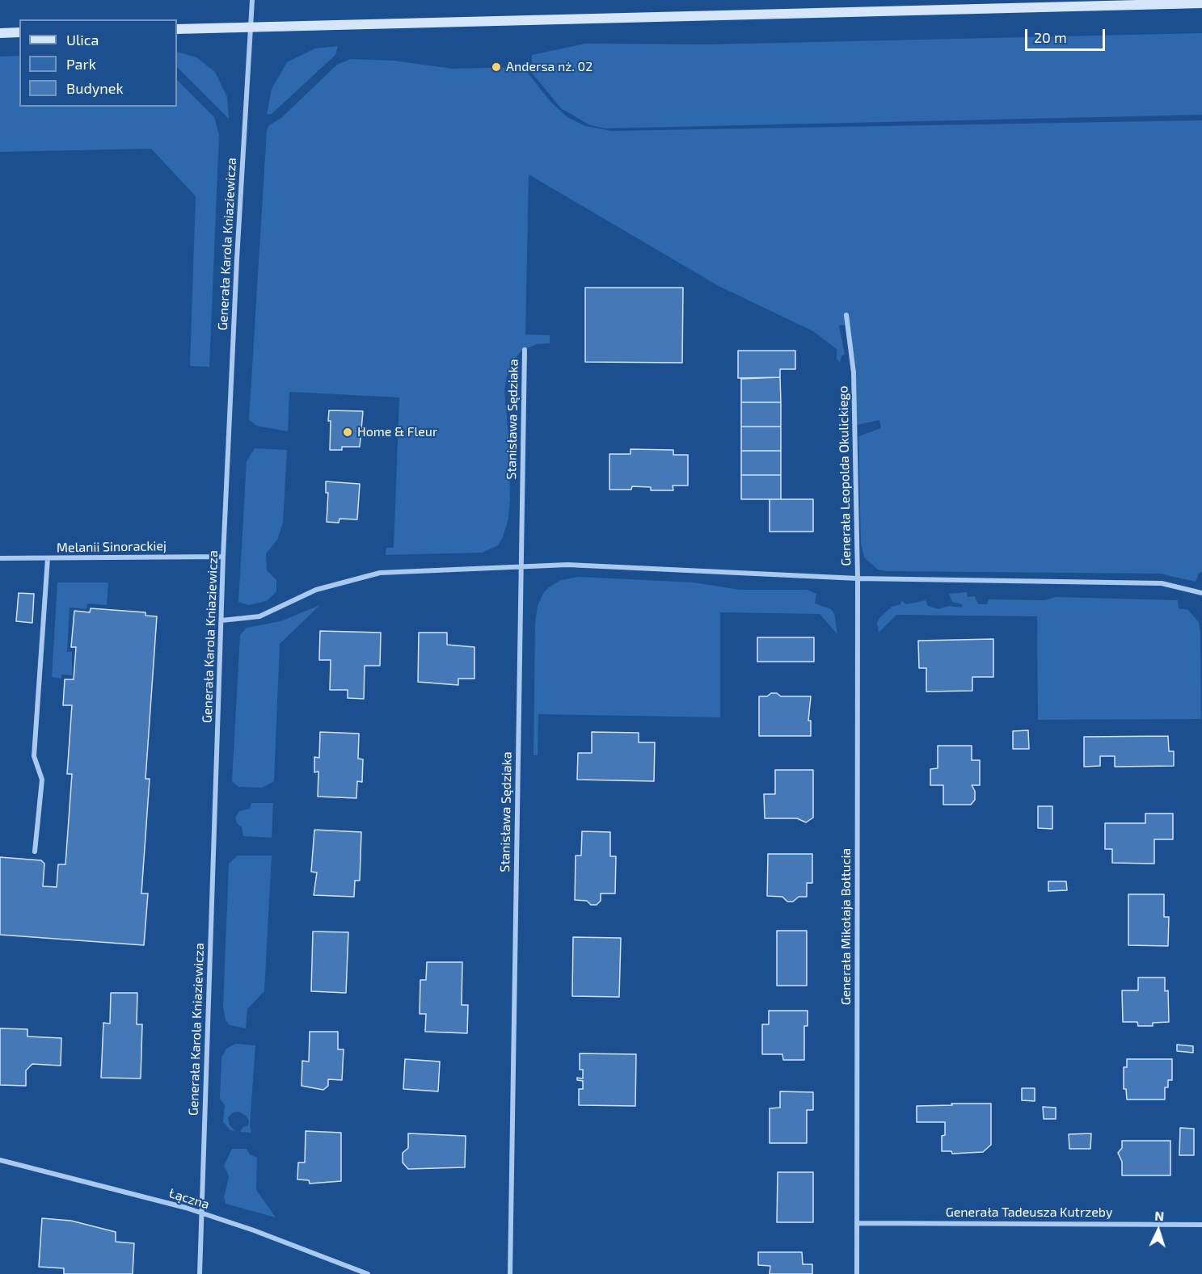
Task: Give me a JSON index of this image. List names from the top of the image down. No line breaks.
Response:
{"streets":{"street":["Generała Karola Kniaziewicza","Stanisława Sędziaka","Generała Leopolda Okulickiego","Melanii Sinorackiej","Generała Mikołaja Bołtucia","Łączna","Generała Tadeusza Kutrzeby"]},"crossings":[["Generała Karola Kniaziewicza","Melanii Sinorackiej"],["Generała Karola Kniaziewicza","Łączna"],["Generała Leopolda Okulickiego","Generała Mikołaja Bołtucia"],["Generała Mikołaja Bołtucia","Generała Tadeusza Kutrzeby"]],"places":["Andersa nż. 02","Home & Fleur"],"legend":["Ulica","Park","Budynek"],"scale_bar":"20 m","north":"top"}
